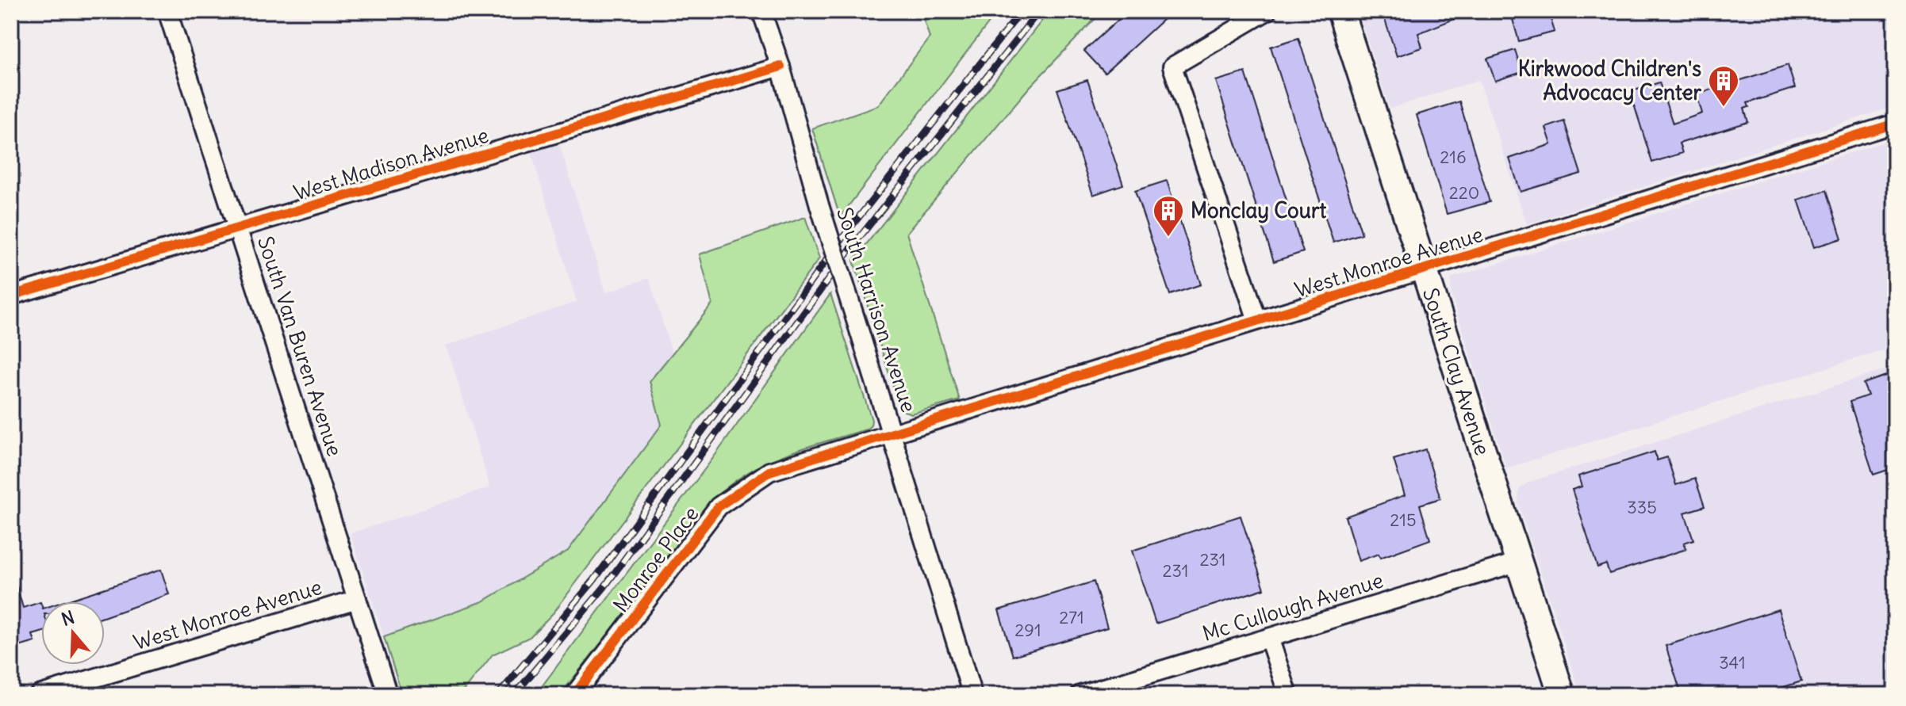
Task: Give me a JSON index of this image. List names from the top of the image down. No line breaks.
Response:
{"streets":{"street":["West Madison Avenue","West Monroe Avenue","South Harrison Avenue","South Van Buren Avenue","South Clay Avenue","Monroe Place","Mc Cullough Avenue"]},"crossings":[["West Madison Avenue","South Harrison Avenue"],["West Madison Avenue","South Van Buren Avenue"],["West Monroe Avenue","South Harrison Avenue"],["West Monroe Avenue","South Van Buren Avenue"],["West Monroe Avenue","South Clay Avenue"],["West Monroe Avenue","Monroe Place"],["South Harrison Avenue","Monroe Place"],["South Clay Avenue","Mc Cullough Avenue"]],"places":{"building":["Kirkwood Children's Advocacy Center","Monclay Court"]},"house_numbers":["216","220","335","215","231","231","271","291","341"],"north":"top"}
